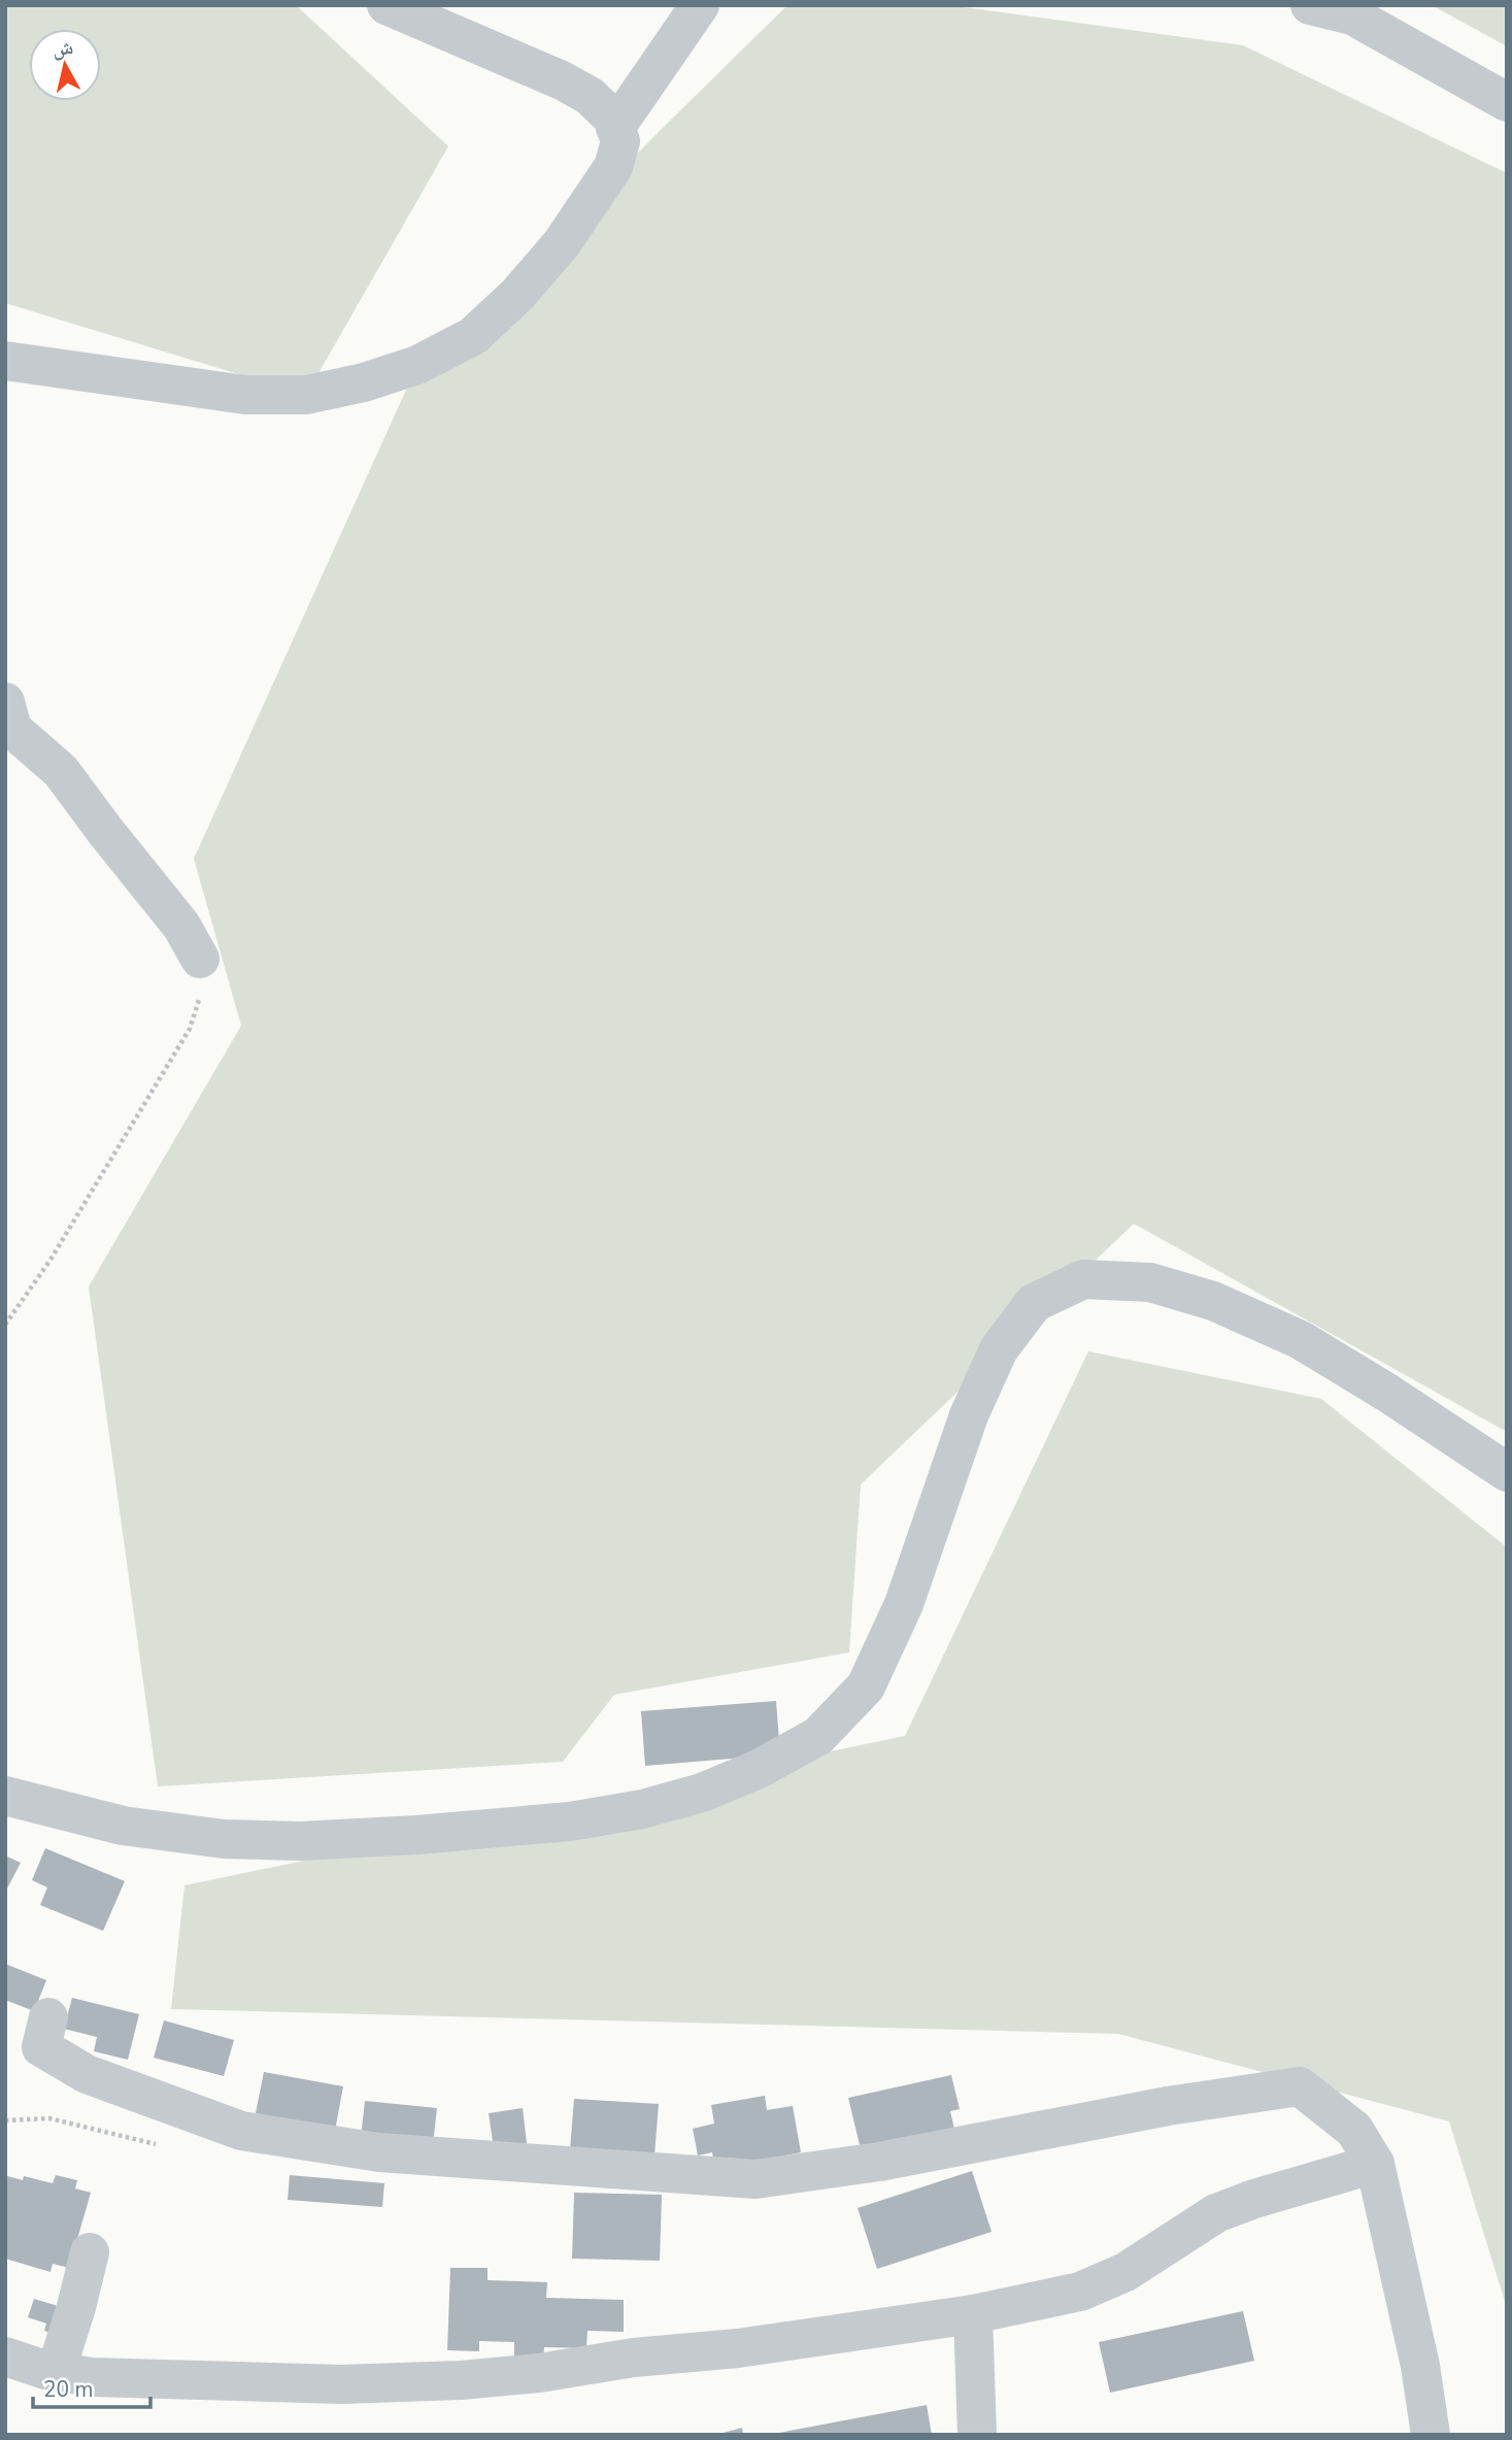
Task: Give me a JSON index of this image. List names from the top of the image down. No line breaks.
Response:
{"scale_bar":"20 m","north":"top"}
